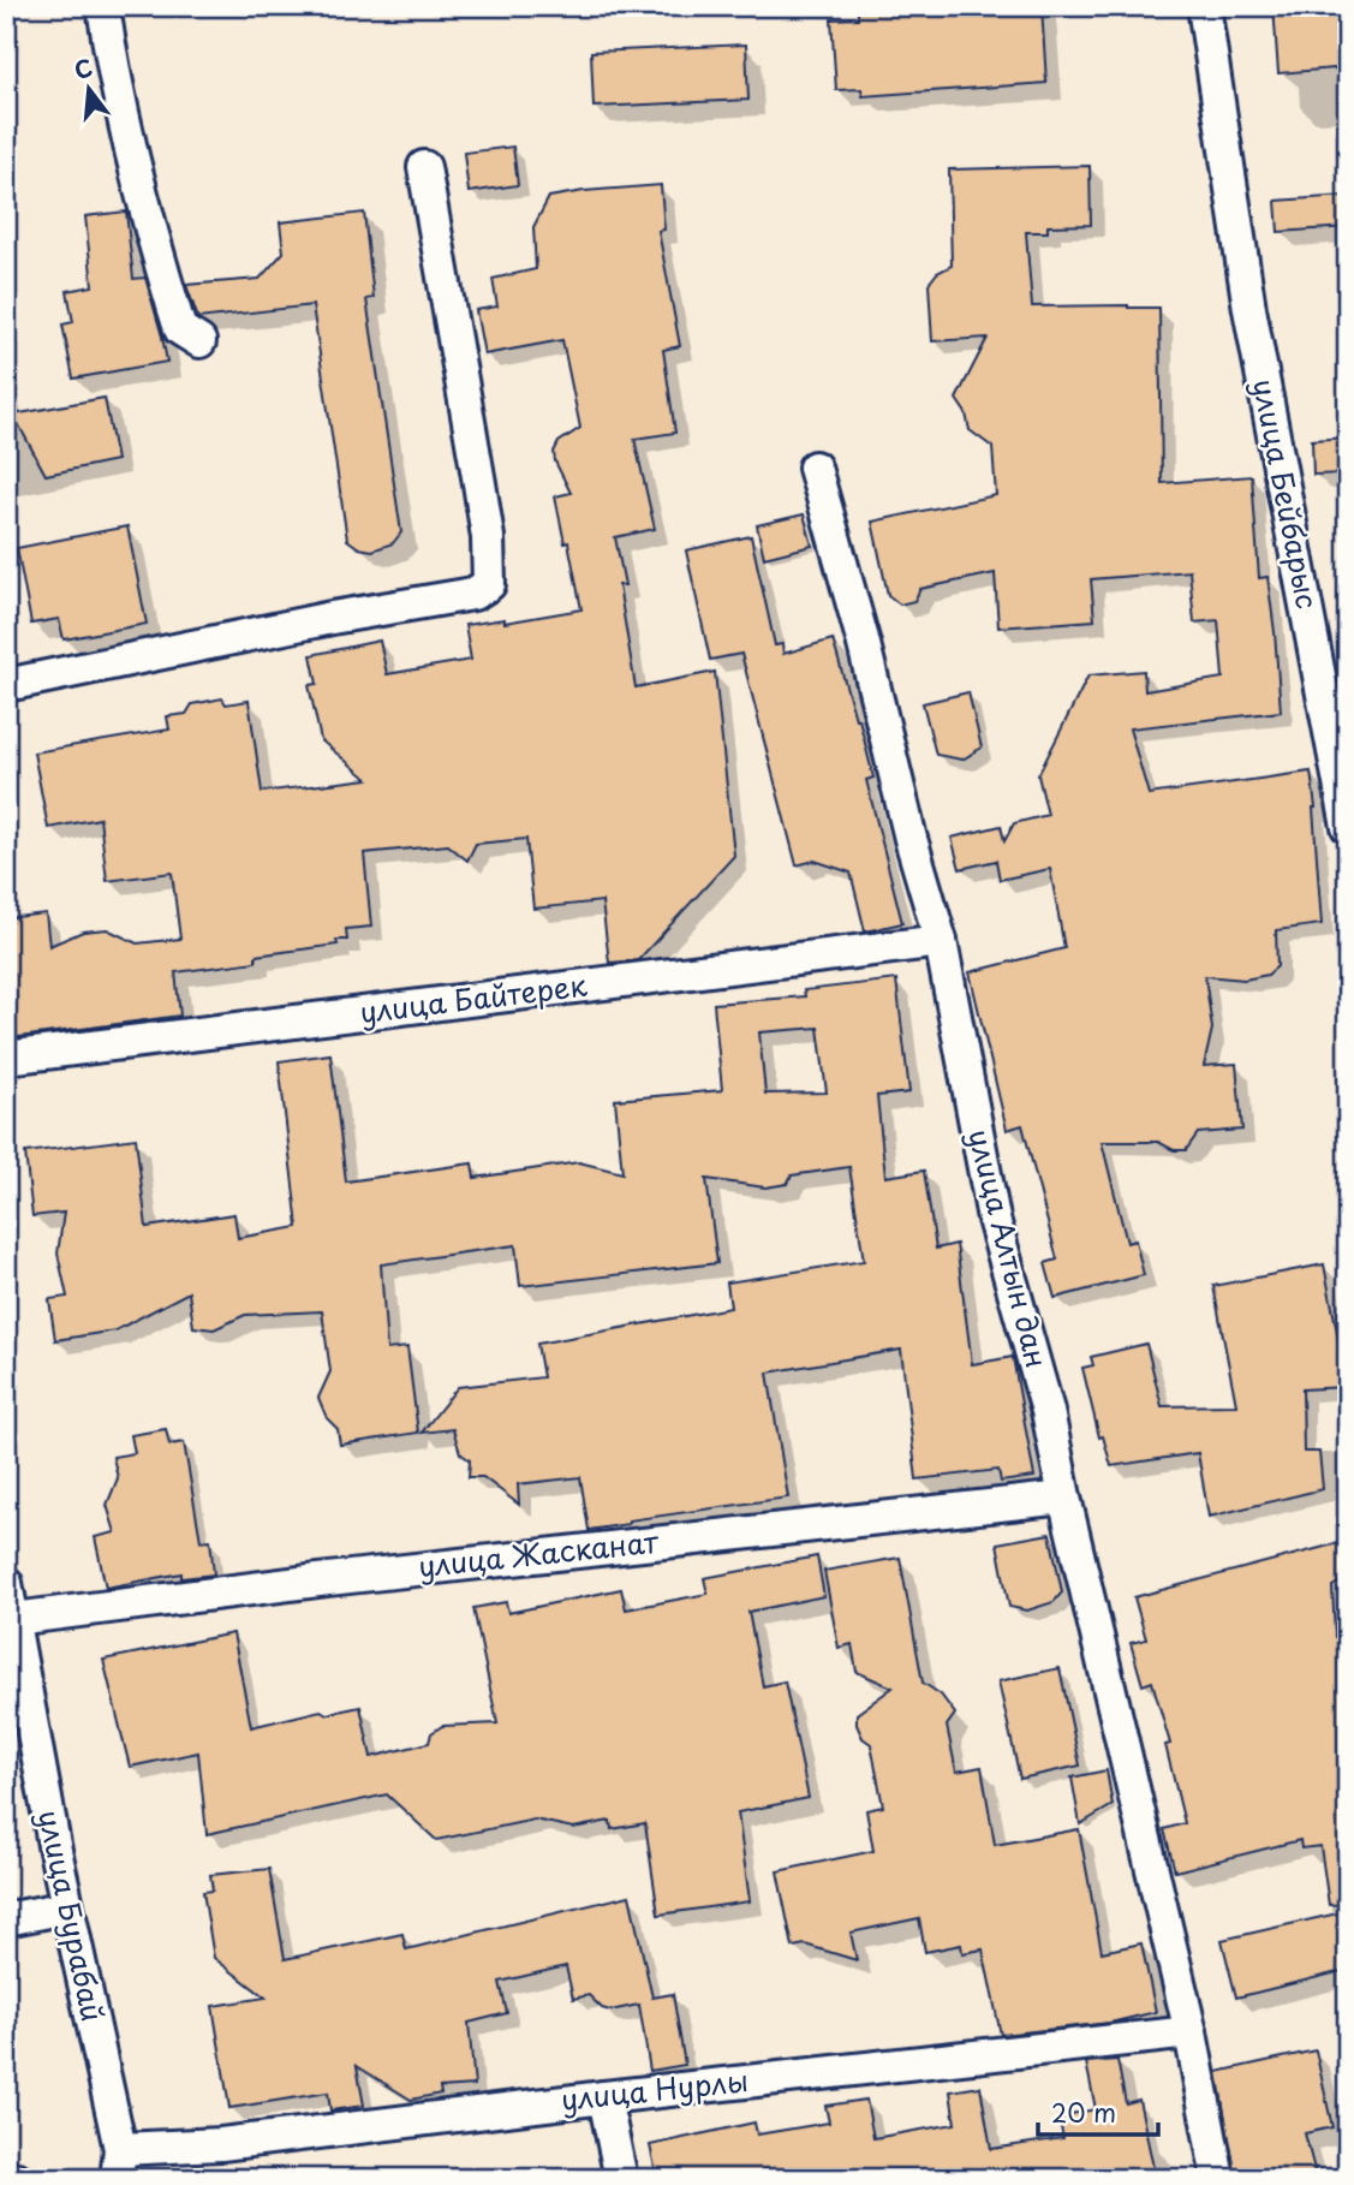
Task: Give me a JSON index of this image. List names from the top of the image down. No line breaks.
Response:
{"streets":{"street":["улица Бейбарыс","улица Байтерек","улица Алтын дан","улица Жасканат","улица Бурабай","улица Нурлы"]},"crossings":[["улица Байтерек","улица Алтын дан"],["улица Алтын дан","улица Жасканат"],["улица Алтын дан","улица Нурлы"],["улица Жасканат","улица Бурабай"],["улица Бурабай","улица Нурлы"]],"scale_bar":"20 m","north":"top"}
